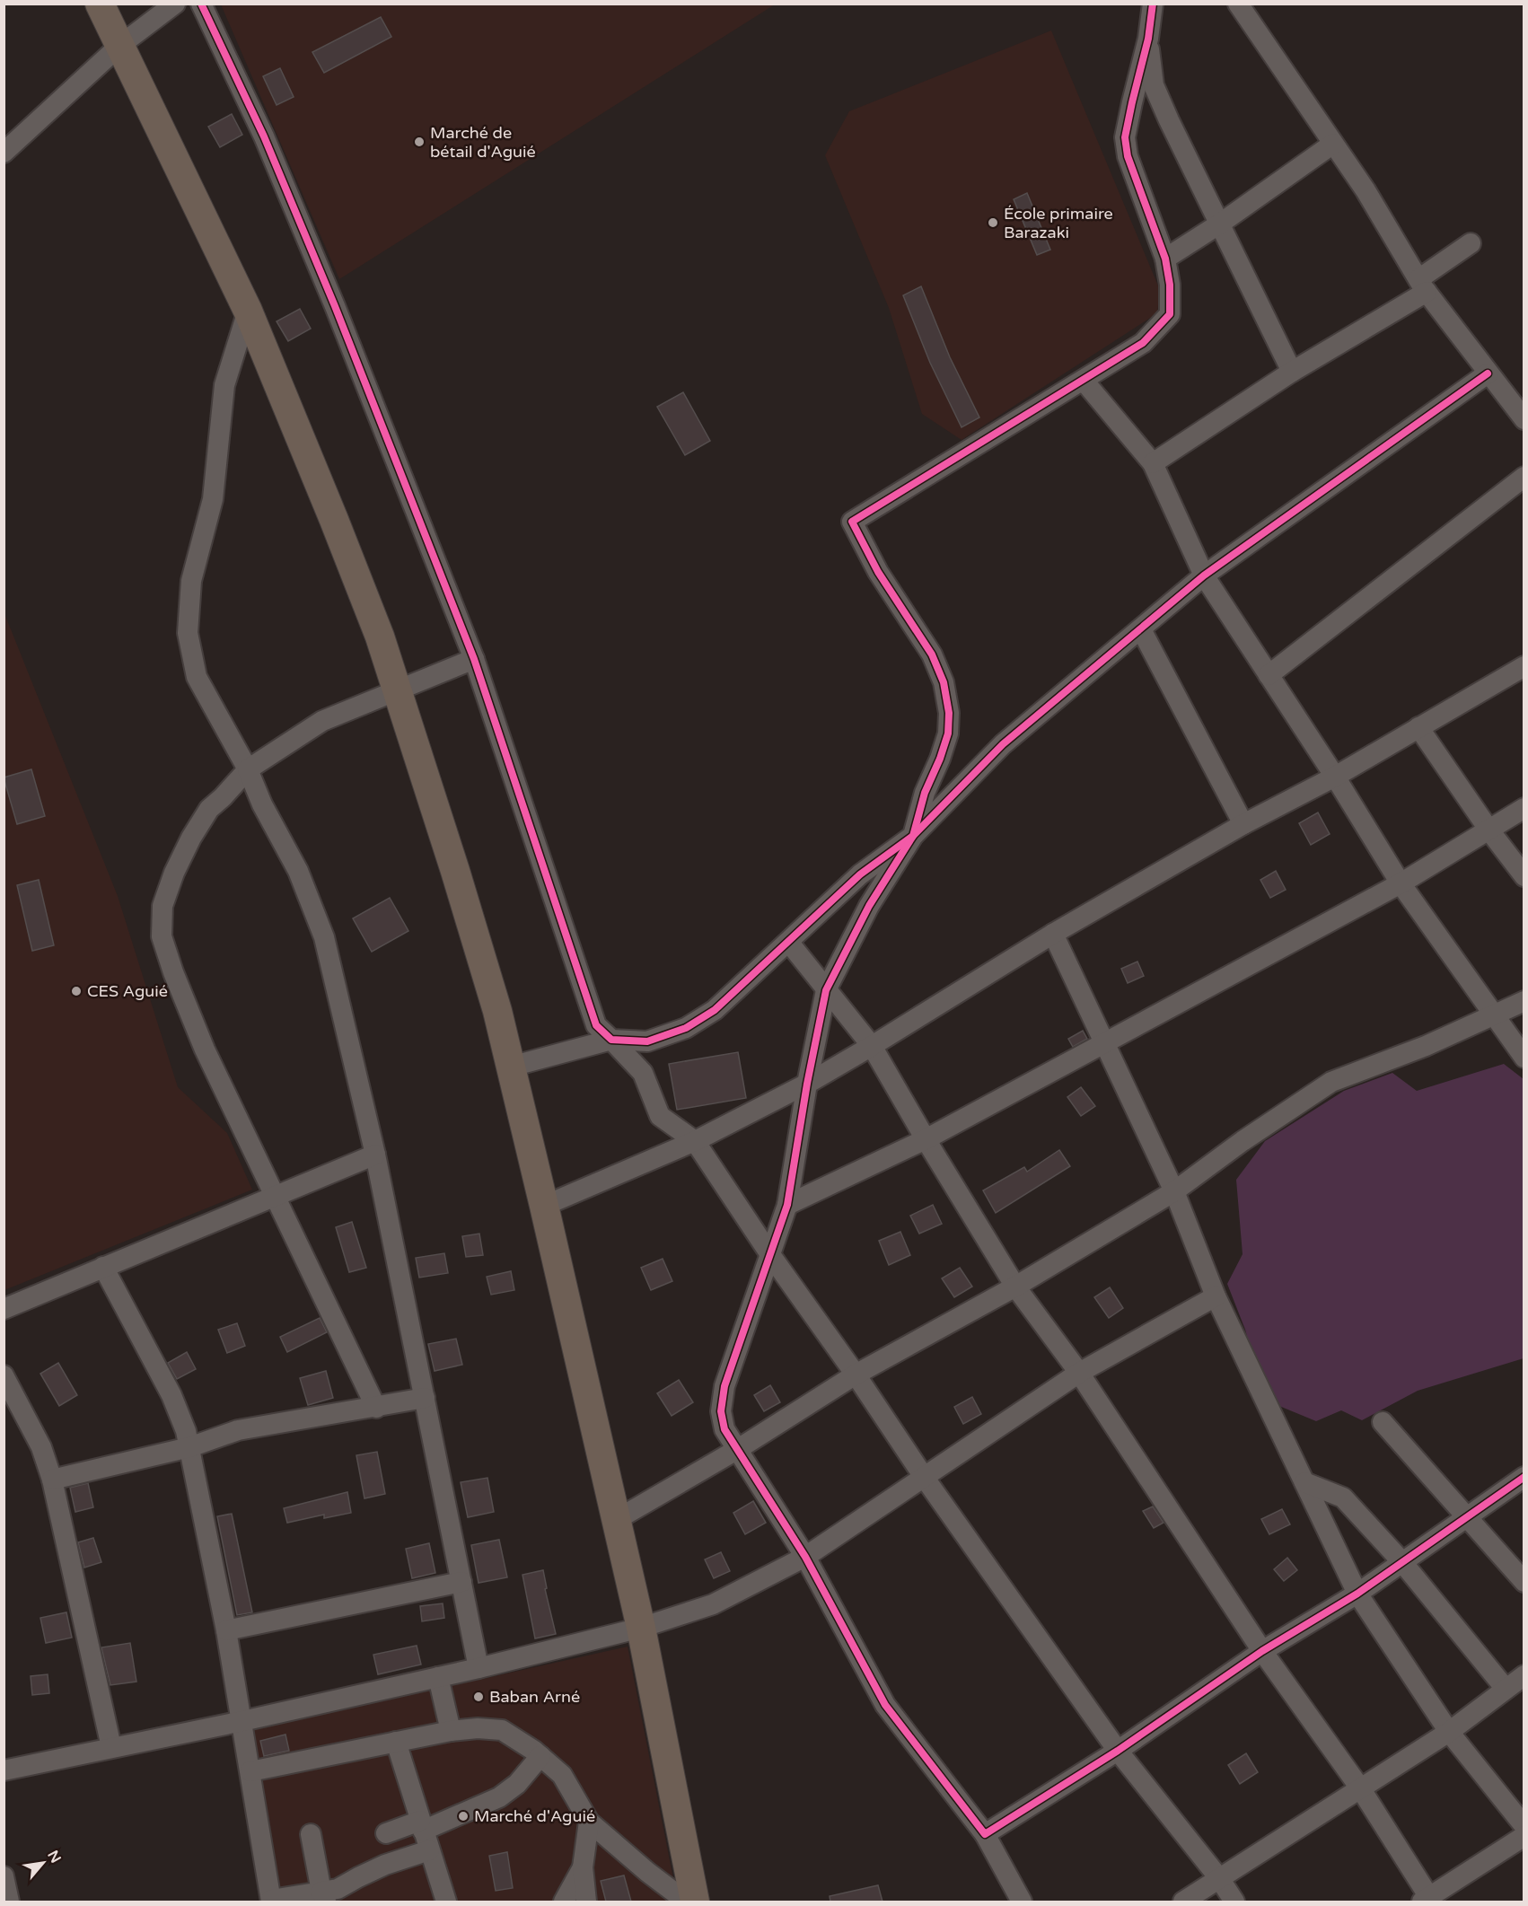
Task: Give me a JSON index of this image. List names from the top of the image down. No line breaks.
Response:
{"places":["Marché de bétail d'Aguié","École primaire Barazaki","CES Aguié","Baban Arné","Marché d'Aguié"],"north":"top right"}
